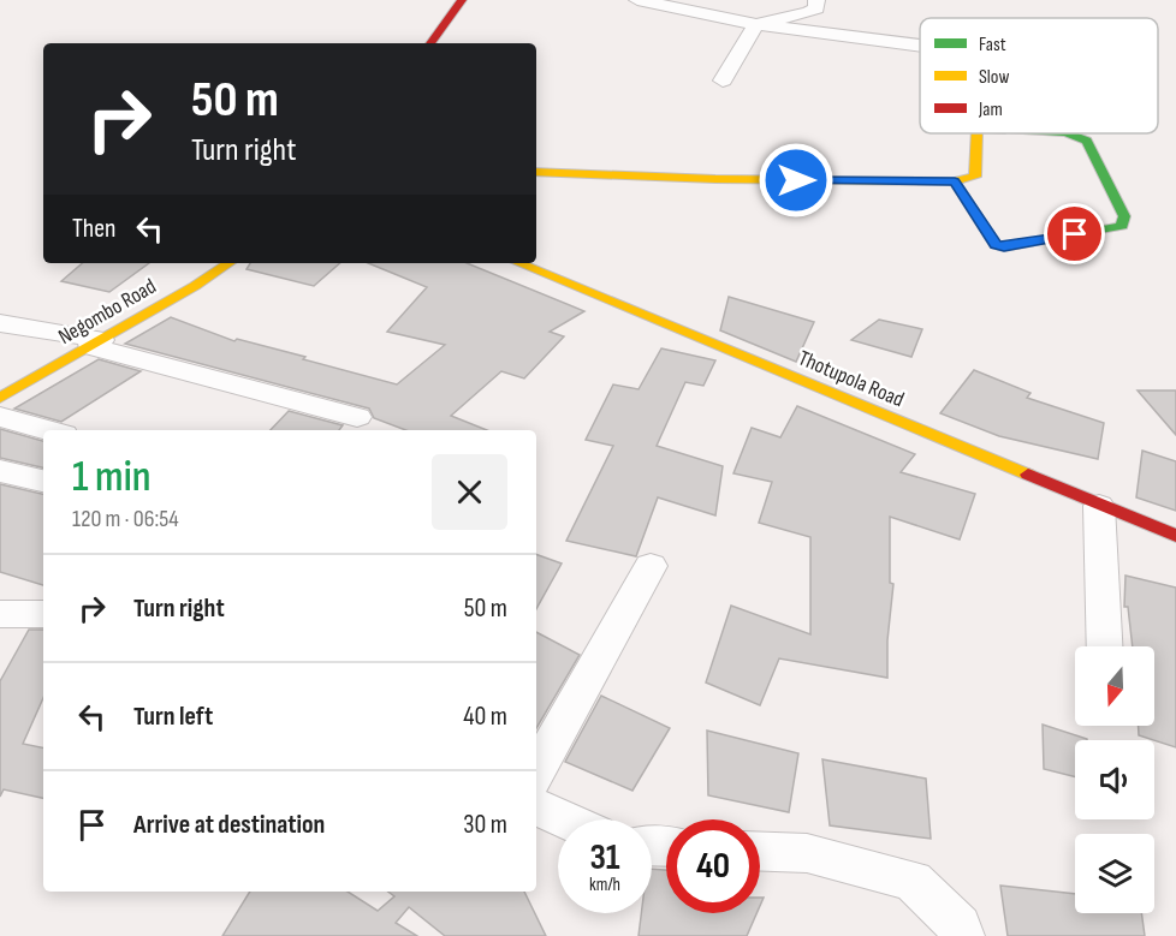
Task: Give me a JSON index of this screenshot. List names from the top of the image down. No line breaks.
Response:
{"streets":{"main road":["Negombo Road","Thotupola Road"]},"legend":["Fast","Slow","Jam"],"north":"bottom","page":{"turn":["50 m","Turn right"],"then":"Then","heading":["1 min","120 m · 06:54"],"list":[{"name":"Turn right","value":"50 m"},{"name":"Turn left","value":"40 m"},{"name":"Arrive at destination","value":"30 m"}],"speed":"31 km/h","limit":"40"}}
